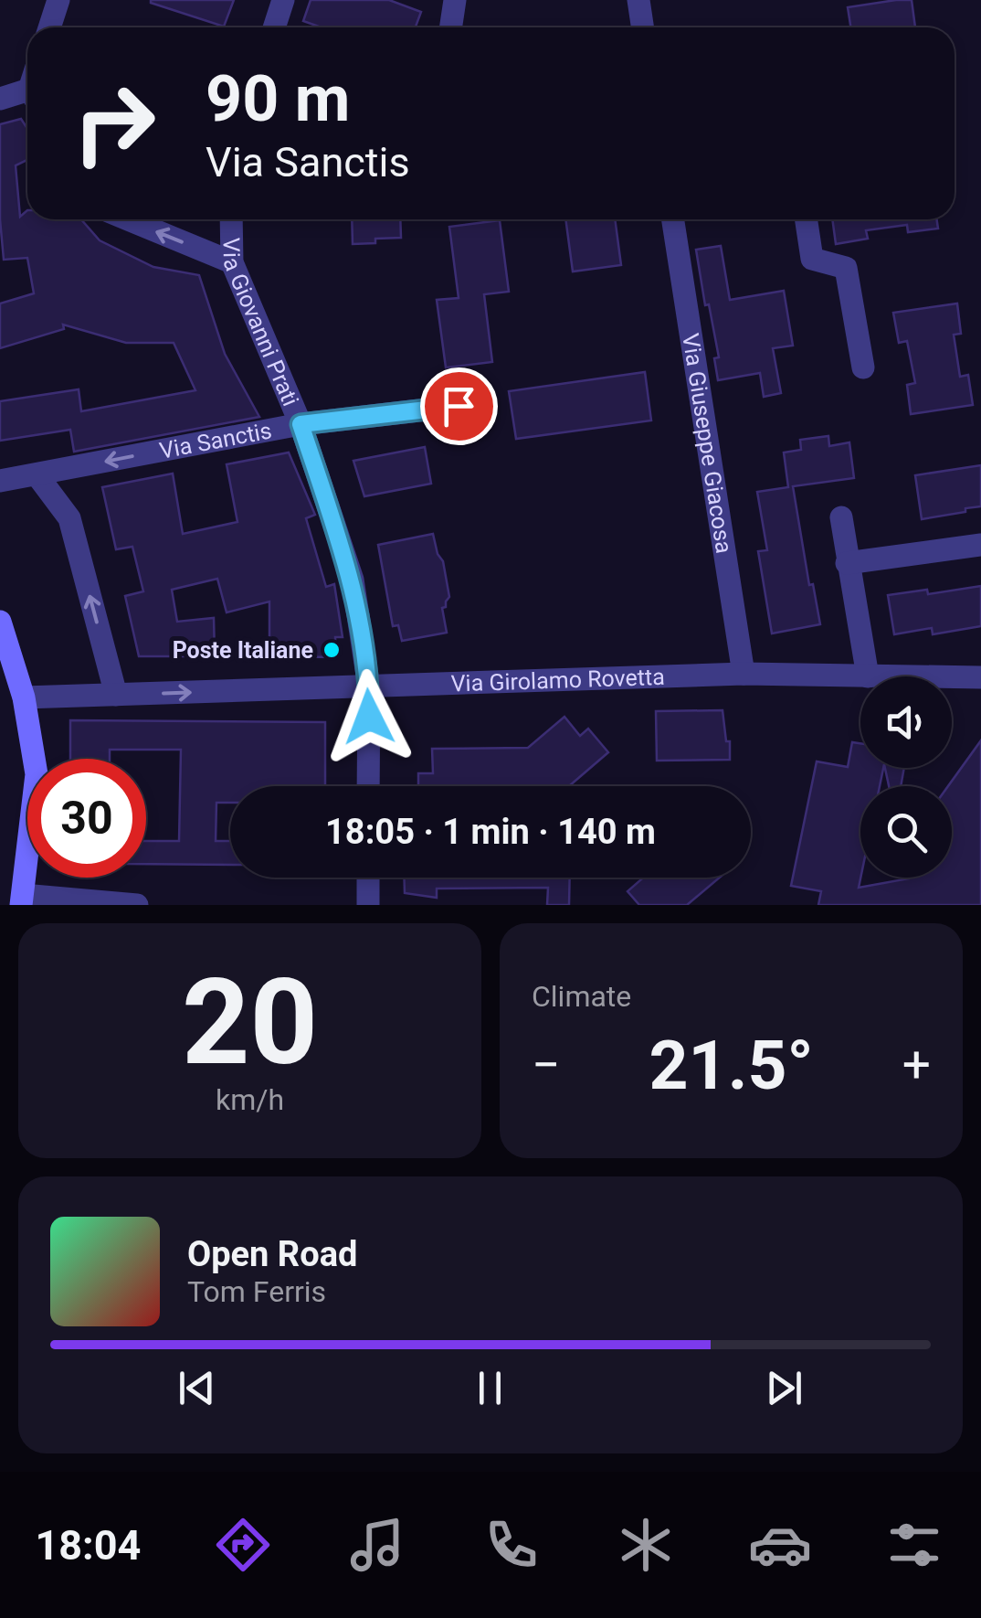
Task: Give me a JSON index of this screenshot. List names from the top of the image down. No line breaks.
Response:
{"streets":{"street":["Via Giovanni Prati","Via Sanctis","Via Giuseppe Giacosa","Via Girolamo Rovetta"]},"crossings":[["Via Giovanni Prati","Via Sanctis"],["Via Giovanni Prati","Via Girolamo Rovetta"],["Via Giuseppe Giacosa","Via Girolamo Rovetta"]],"one_way":["Via Sanctis"],"places":["Poste Italiane"],"page":{"turn":["90 m","Via Sanctis"],"limit":"30","trip":"18:05 · 1 min · 140 m","tile":[["20","km/h"],"Climate"],"heat":["−","21.5°","+"],"song":["Open Road","Tom Ferris"],"tabs":"18:04"}}
